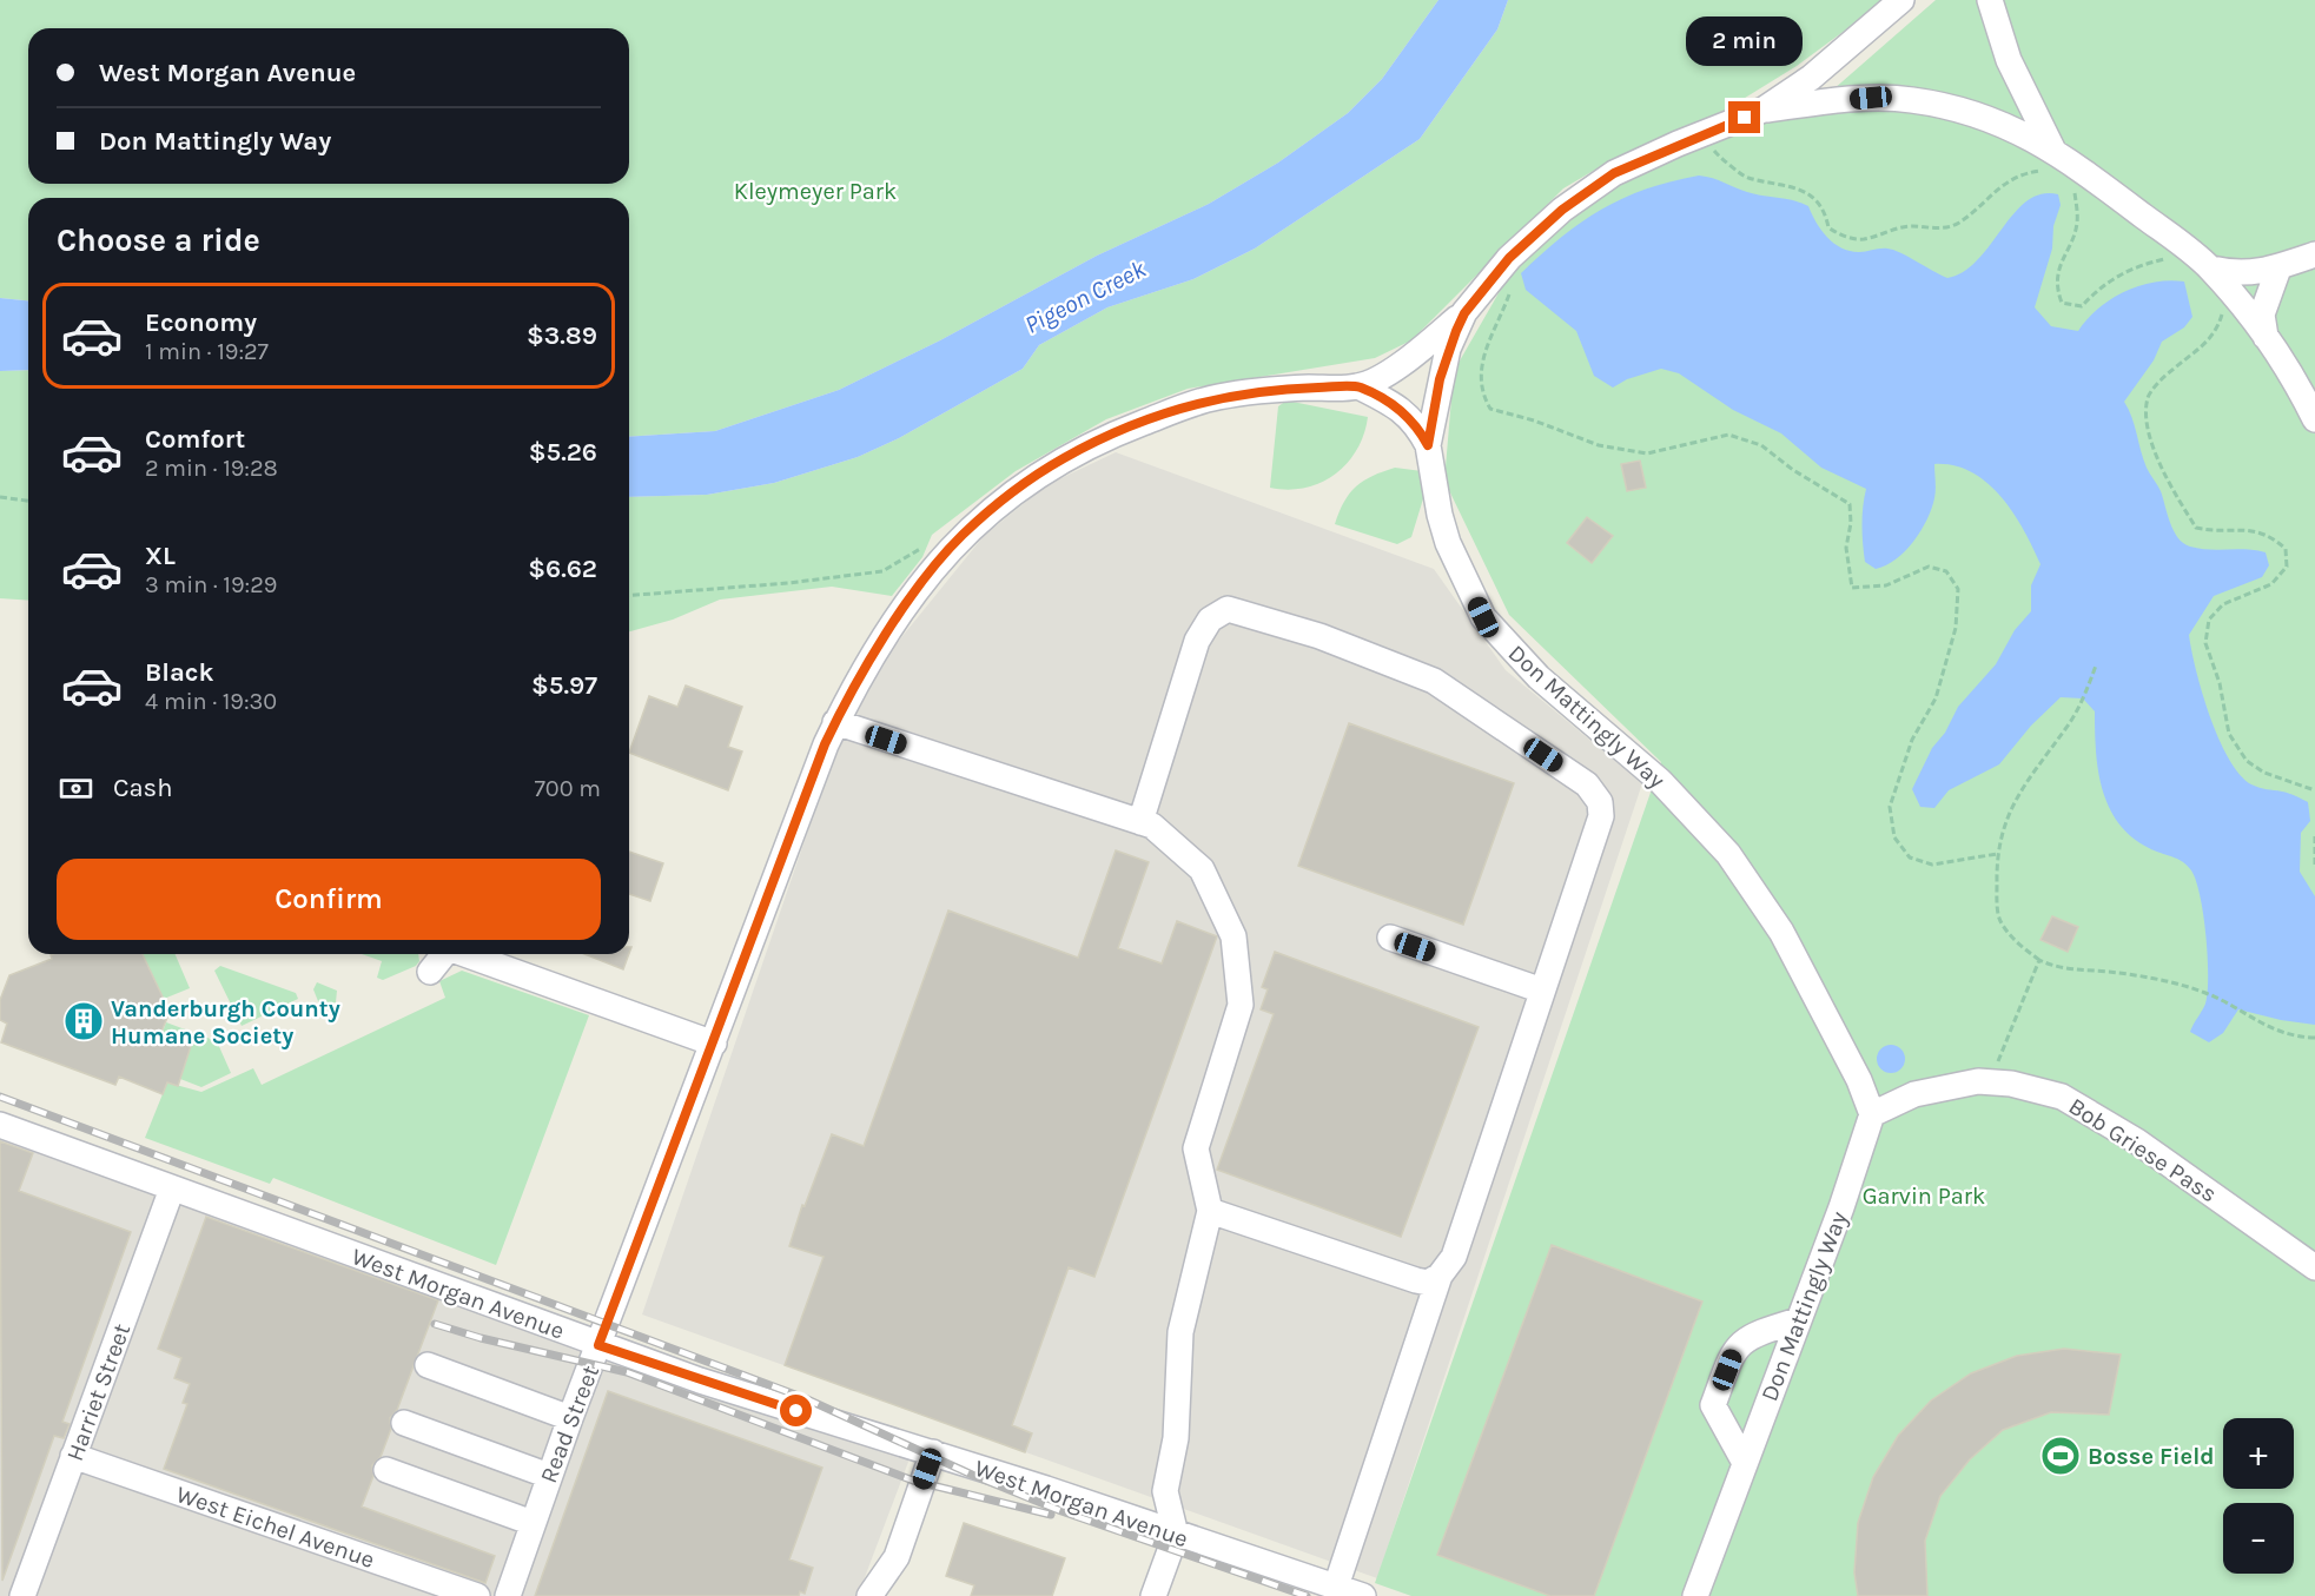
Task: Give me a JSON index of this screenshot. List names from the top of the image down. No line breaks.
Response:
{"streets":{"street":["Don Mattingly Way","Bob Griese Pass","West Morgan Avenue","Harriet Street","Read Street","West Eichel Avenue"]},"crossings":[["Don Mattingly Way","Bob Griese Pass"],["Don Mattingly Way","Read Street"],["West Morgan Avenue","Harriet Street"],["West Morgan Avenue","Read Street"],["Harriet Street","West Eichel Avenue"]],"water":["Pigeon Creek"],"parks":["Kleymeyer Park","Garvin Park"],"places":{"building":["Vanderburgh County Humane Society"],"sports":["Bosse Field"]},"page":{"bubble":"2 min","banner":["West Morgan Avenue","Don Mattingly Way"],"heading":"Choose a ride","list":[{"name":"Economy","note":"1 min · 19:27","value":"$3.89"},{"name":"Comfort","note":"2 min · 19:28","value":"$5.26"},{"name":"XL","note":"3 min · 19:29","value":"$6.62"},{"name":"Black","note":"4 min · 19:30","value":"$5.97"}],"pay":["Cash","700 m"],"buttons":"Confirm","map_buttons":["+","−"]}}
